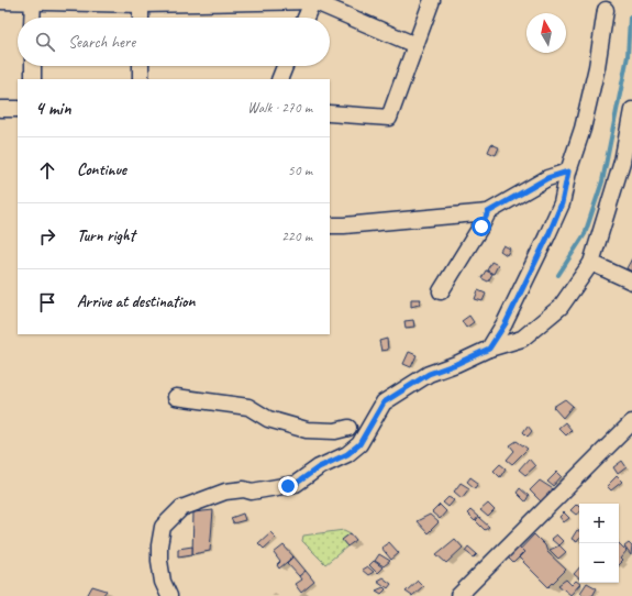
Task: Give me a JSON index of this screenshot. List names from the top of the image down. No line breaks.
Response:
{"north":"top","page":{"search":"Search here","heading":["4 min","Walk · 270 m"],"list":[["Continue","50 m"],["Turn right","220 m"],"Arrive at destination"],"map_buttons":["+","−"]}}
